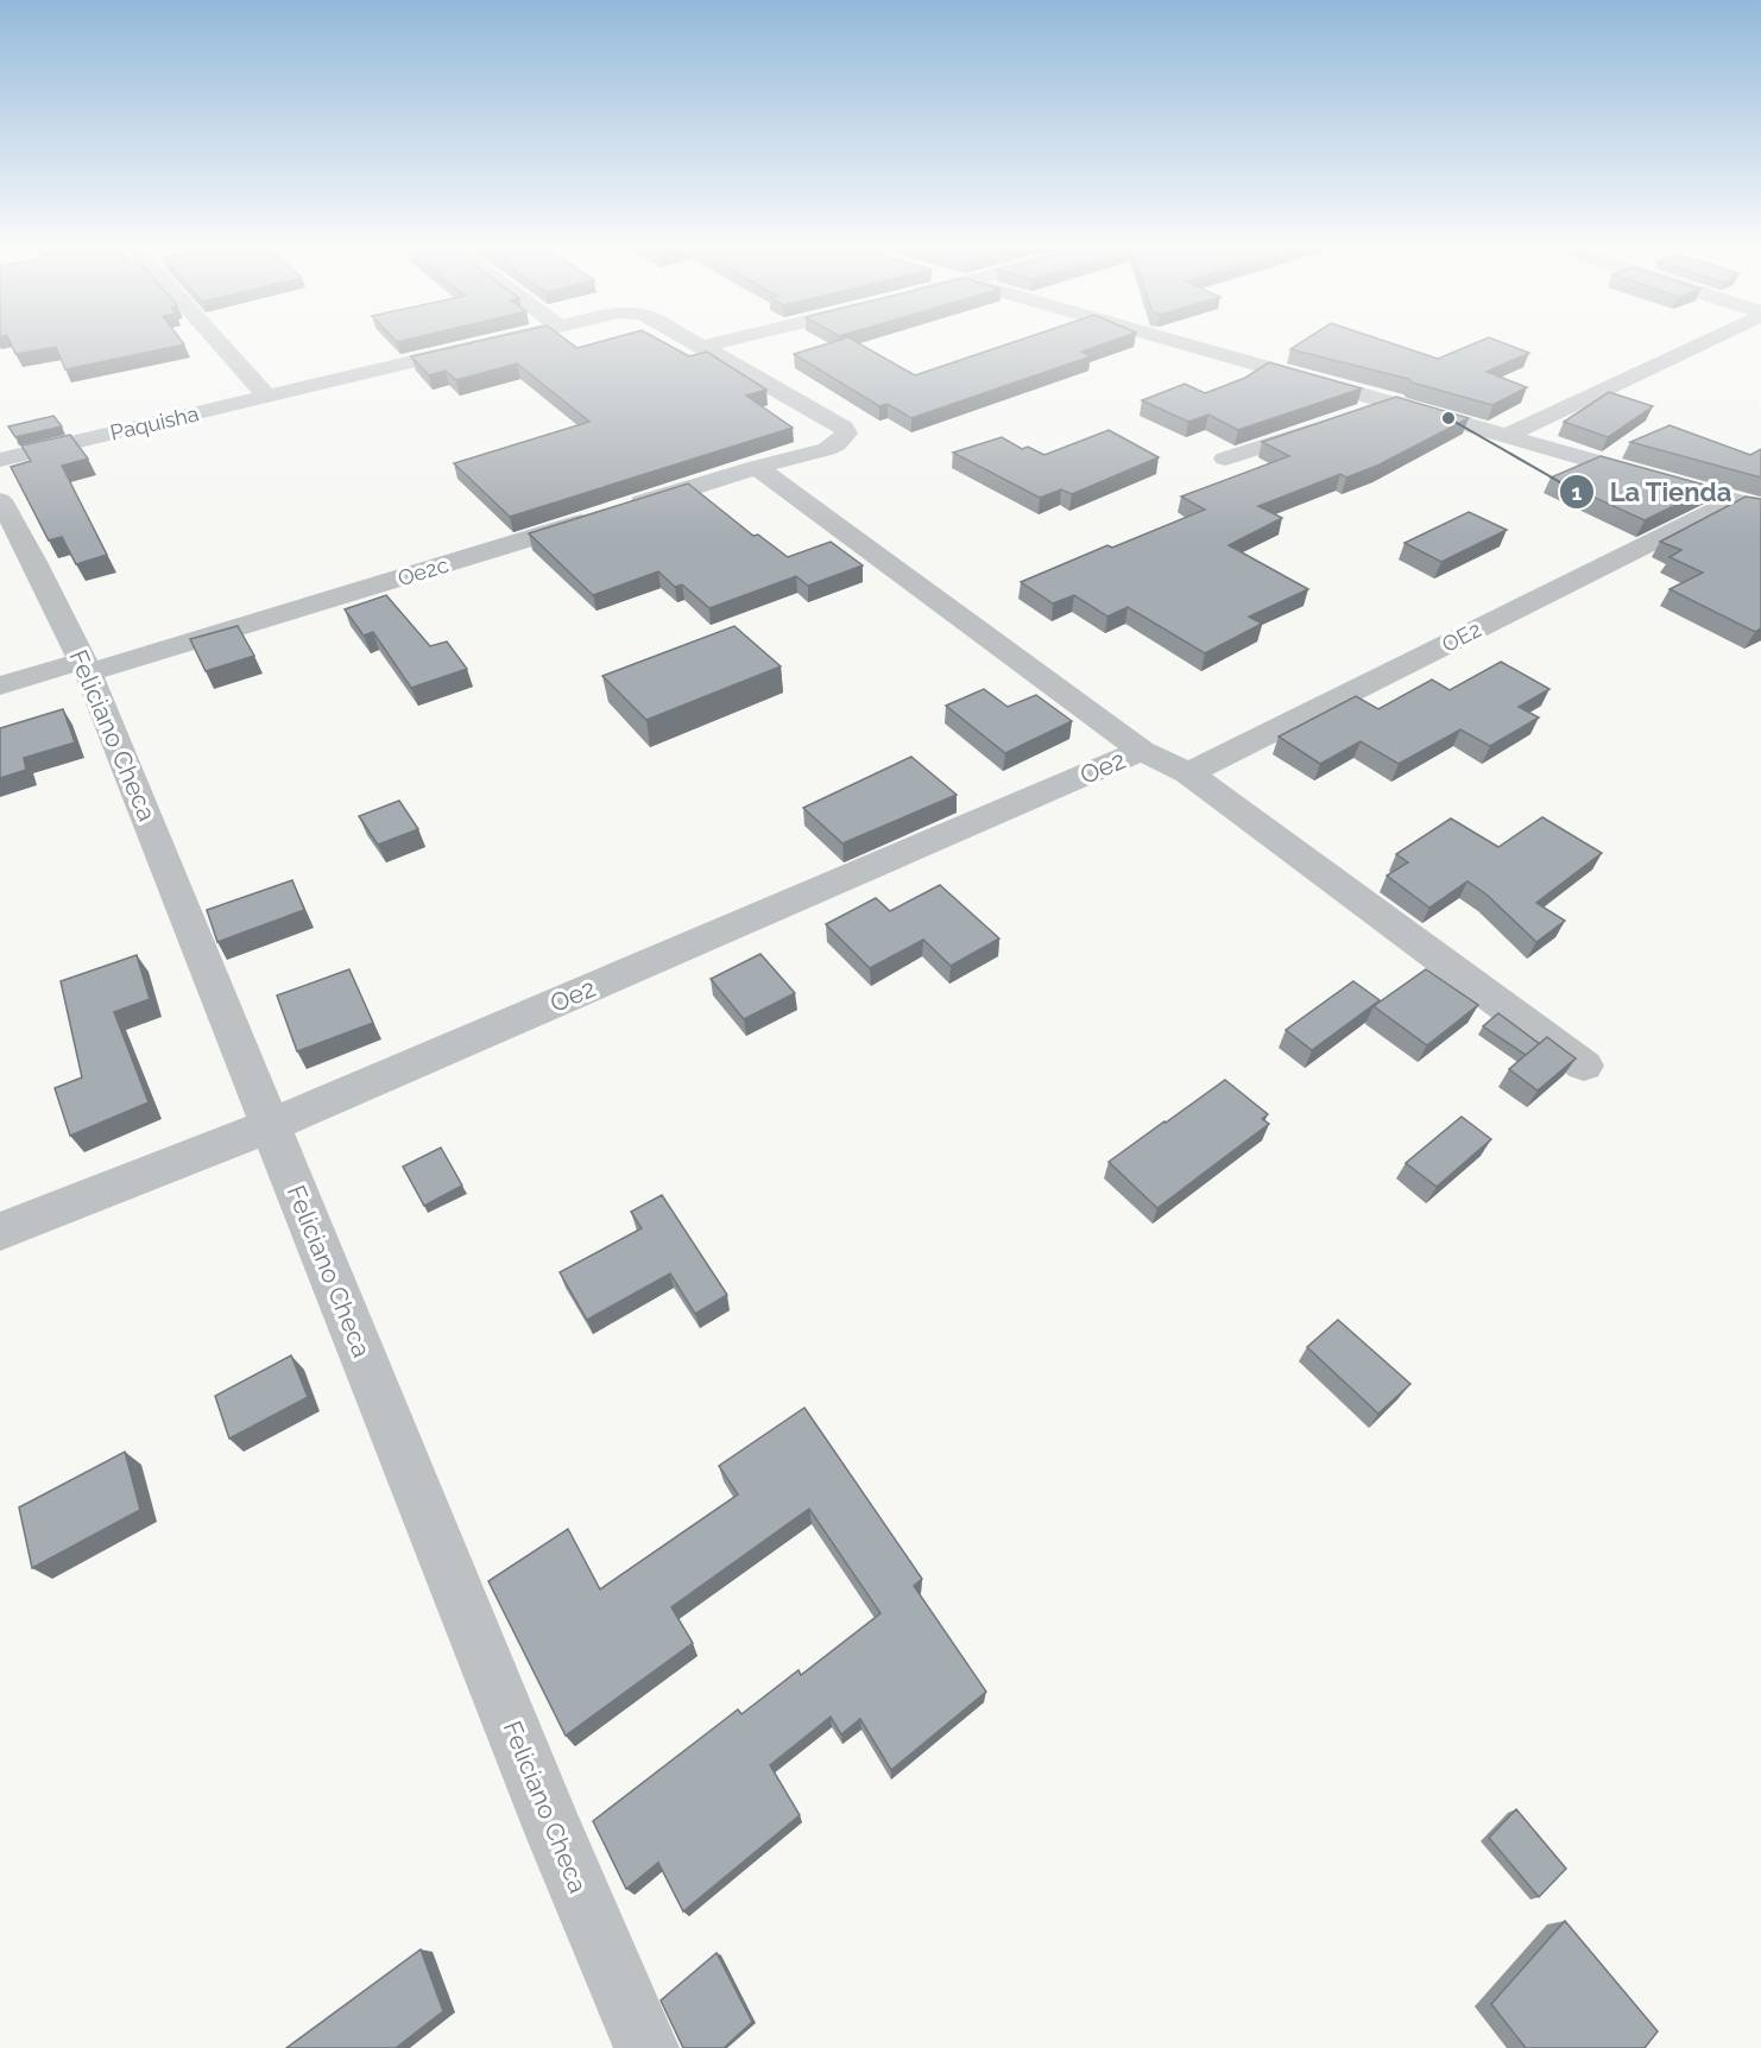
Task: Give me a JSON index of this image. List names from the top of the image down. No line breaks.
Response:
{"streets":{"street":["Paquisha","Oe2c","OE2","Feliciano Checa","Oe2"]},"crossings":[["Paquisha","Oe2c"],["Oe2c","Feliciano Checa"],["Feliciano Checa","Oe2"]],"places":["La Tienda"]}
